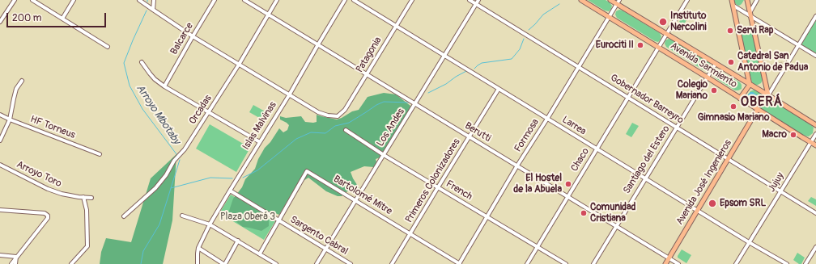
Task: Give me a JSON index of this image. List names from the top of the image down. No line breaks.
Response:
{"streets":{"main road":["Avenida Sarmiento","Avenida José Ingenieros"],"street":["Balcarce","Patagonia","Gobernador Barreyro","Orcadas","Islas Malvinas","Larrea","HF Torneus","Los Andes","Berutti","Formosa","Chaco","Santiago del Estero","Arroyo Toro","Primeros Colonizadores","Jujuy","French","Bartolomé Mitre","Sargento Cabral"]},"crossings":[["Patagonia","Islas Malvinas"],["Patagonia","Larrea"],["Patagonia","Berutti"],["Avenida Sarmiento","Formosa"],["Avenida Sarmiento","Chaco"],["Avenida Sarmiento","Santiago del Estero"],["Avenida Sarmiento","Avenida José Ingenieros"],["Avenida Sarmiento","Jujuy"],["Gobernador Barreyro","Los Andes"],["Gobernador Barreyro","Formosa"],["Gobernador Barreyro","Chaco"],["Gobernador Barreyro","Santiago del Estero"],["Gobernador Barreyro","Avenida José Ingenieros"],["Gobernador Barreyro","Jujuy"],["Orcadas","Berutti"],["Islas Malvinas","Berutti"],["Islas Malvinas","Sargento Cabral"],["Larrea","Los Andes"],["Larrea","Formosa"],["Larrea","Chaco"],["Larrea","Santiago del Estero"],["Larrea","Primeros Colonizadores"],["Larrea","Avenida José Ingenieros"],["Larrea","Jujuy"],["Los Andes","Berutti"],["Los Andes","French"],["Los Andes","Bartolomé Mitre"],["Los Andes","Sargento Cabral"],["Berutti","Formosa"],["Berutti","Chaco"],["Berutti","Santiago del Estero"],["Berutti","Primeros Colonizadores"],["Berutti","Avenida José Ingenieros"],["Formosa","French"],["Formosa","Bartolomé Mitre"],["Chaco","French"],["Primeros Colonizadores","French"],["Primeros Colonizadores","Bartolomé Mitre"],["Bartolomé Mitre","Sargento Cabral"]],"districts":["OBERÁ"],"water":["Arroyo Mbotaby"],"parks":["Plaza Oberá 3"],"places":["Instituto Nercolini","Servi Rap","Eurociti II","Catedral San Antonio de Padua","Colegio Mariano","Gimnasio Mariano","Macro","El Hostel de la Abuela","Epsom SRL","Comunidad Cristiana"],"scale_bar":"200 m"}
